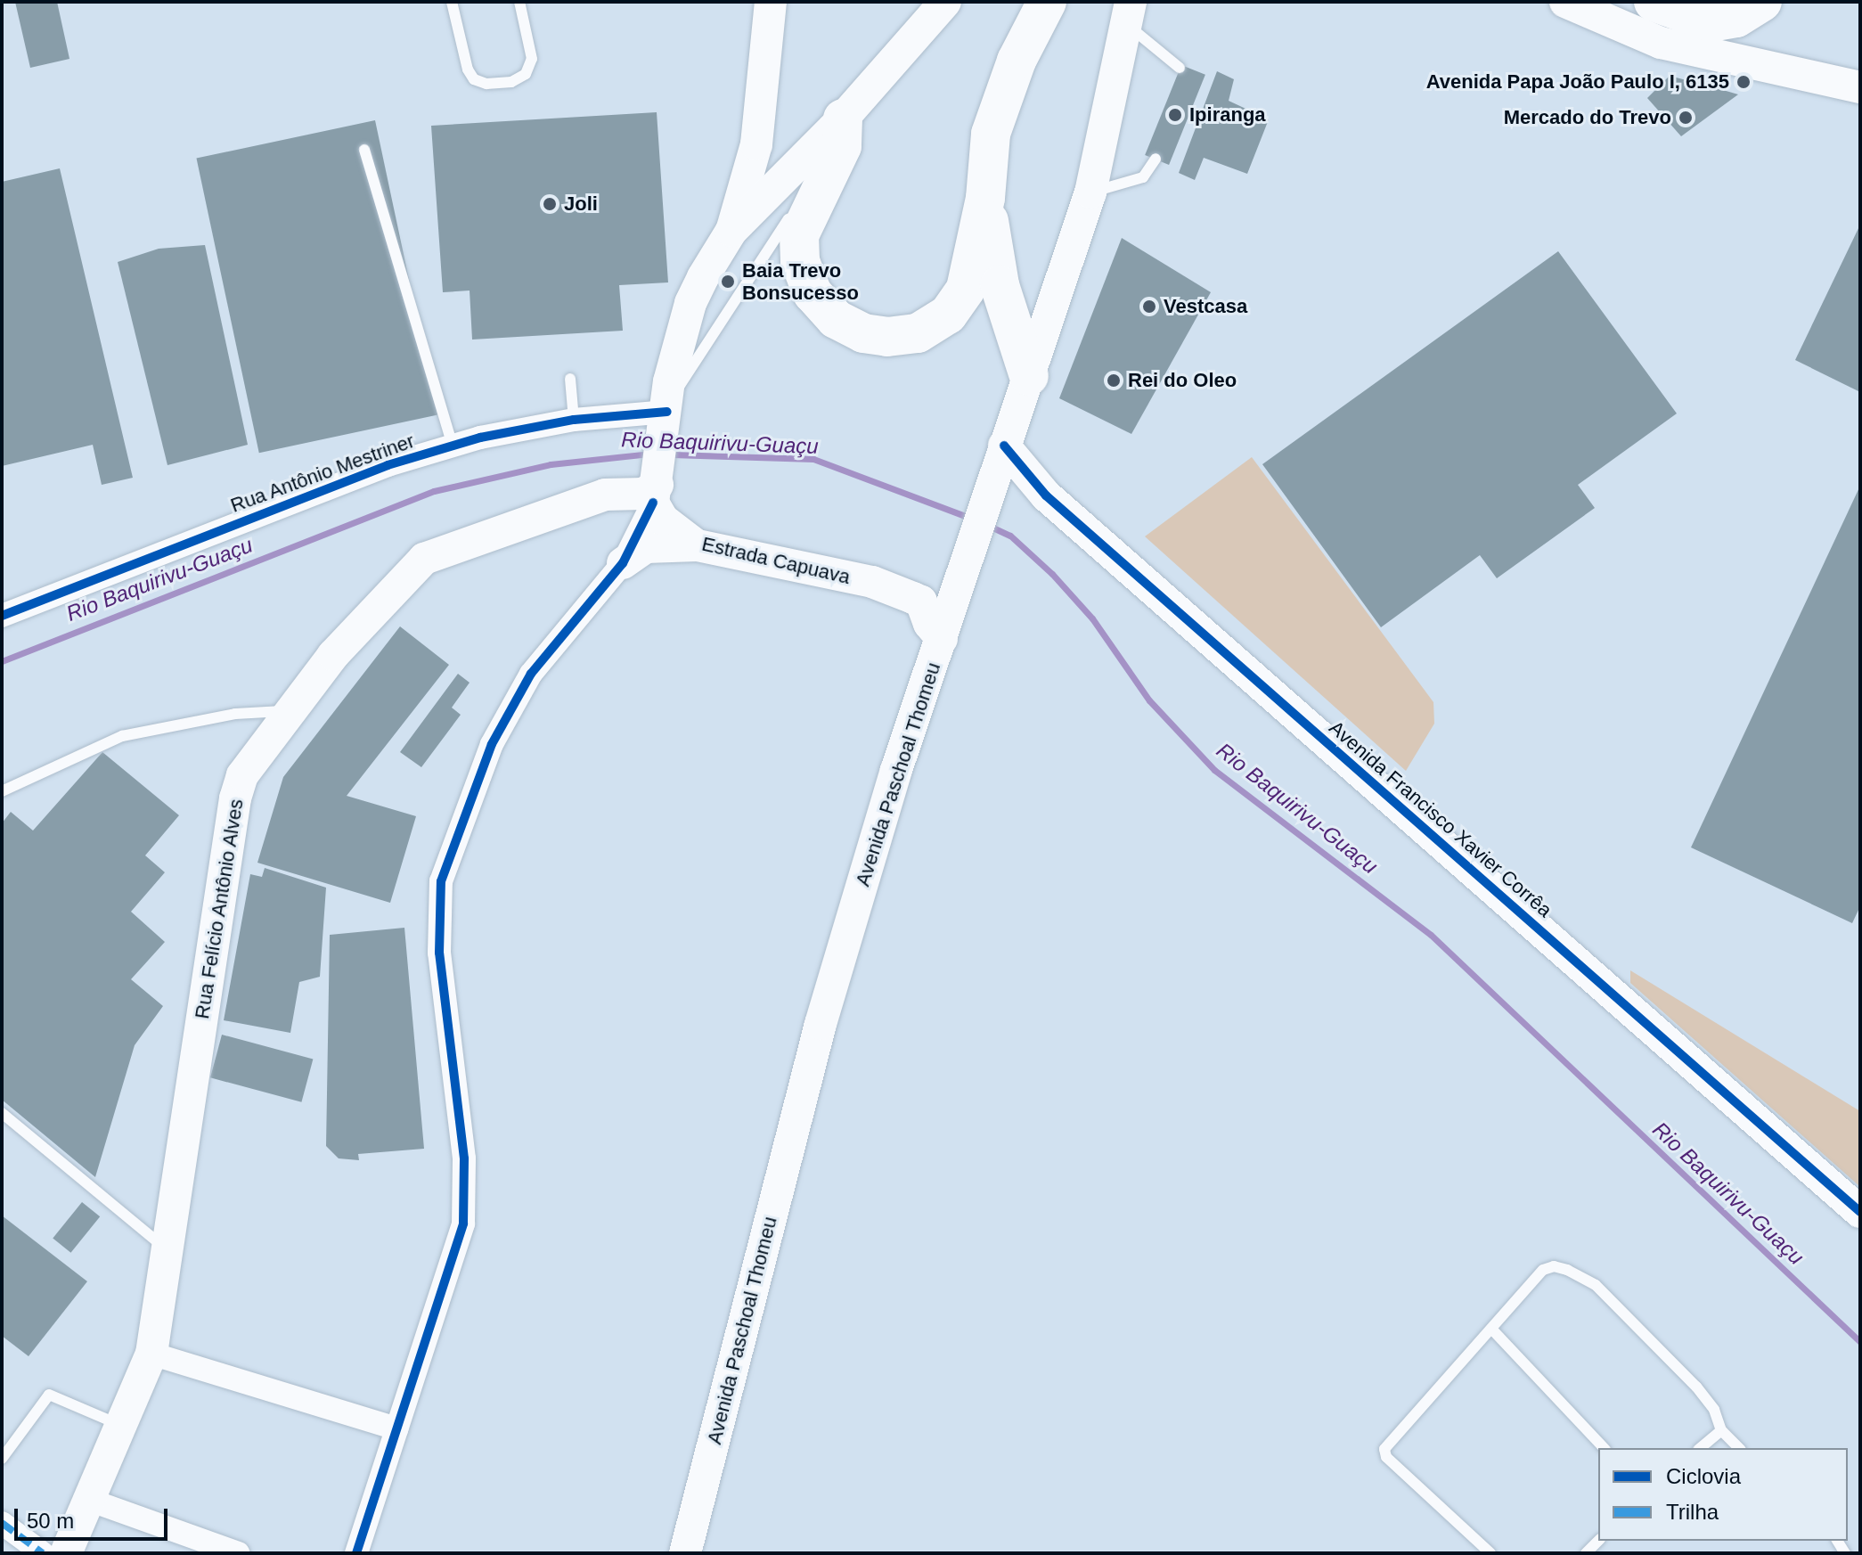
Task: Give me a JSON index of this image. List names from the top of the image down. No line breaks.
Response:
{"streets":{"main road":["Estrada Capuava","Avenida Paschoal Thomeu","Avenida Francisco Xavier Corrêa","Rua Felício Antônio Alves"],"street":["Rua Antônio Mestriner"]},"crossings":[["Estrada Capuava","Avenida Paschoal Thomeu"],["Estrada Capuava","Rua Felício Antônio Alves"],["Avenida Paschoal Thomeu","Avenida Francisco Xavier Corrêa"]],"water":["Rio Baquirivu-Guaçu"],"places":["Avenida Papa João Paulo I, 6135","Ipiranga","Mercado do Trevo","Joli","Baia Trevo Bonsucesso","Vestcasa","Rei do Oleo"],"legend":["Ciclovia","Trilha"],"scale_bar":"50 m"}
